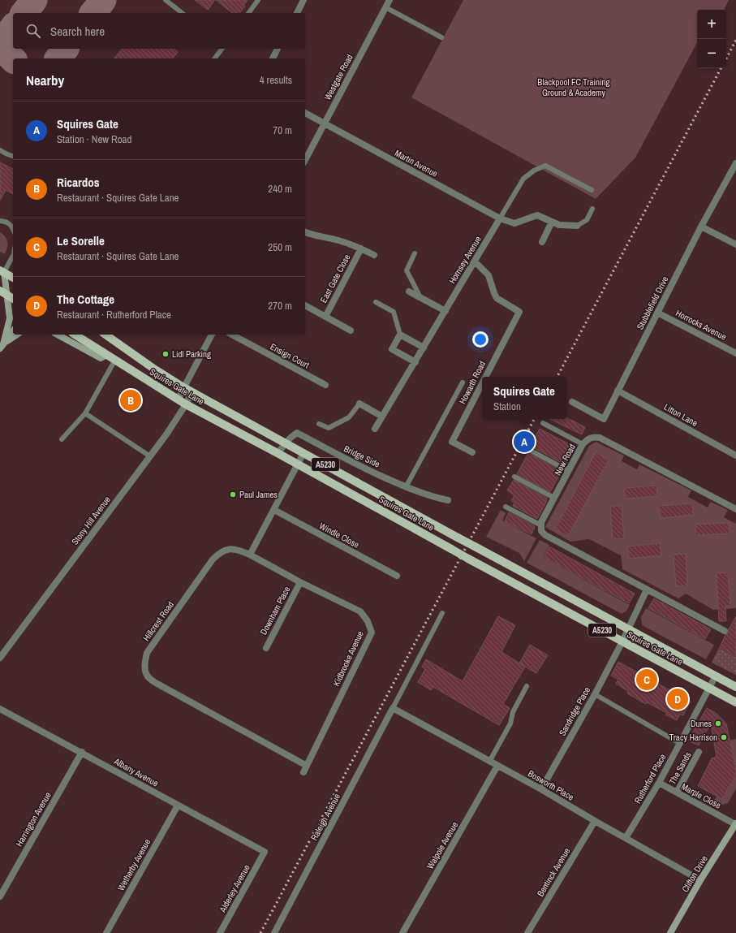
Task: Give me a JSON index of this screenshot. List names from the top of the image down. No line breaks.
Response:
{"streets":{"main road":["Squires Gate Lane","A5230","Clifton Drive"],"street":["Westgate Road","Martin Avenue","Hornsey Avenue","East Gate Close","Stubblefield Drive","Horrocks Avenue","Ensign Court","Howarth Road","Litton Lane","Bridge Side","New Road","Stony Hill Avenue","Windle Close","Downham Place","Hillcrest Road","Kidbrooke Avenue","Sandridge Place","The Sands","Albany Avenue","Rutherford Place","Bosworth Place","Marple Close","Raleigh Avenue","Harrington Avenue","Walpole Avenue","Wetherby Avenue","Bentinck Avenue","Alderley Avenue"]},"crossings":[["Westgate Road","Martin Avenue"],["Martin Avenue","Hornsey Avenue"],["Hornsey Avenue","Howarth Road"],["Stubblefield Drive","Horrocks Avenue"],["Stubblefield Drive","Litton Lane"],["Squires Gate Lane","Bridge Side"],["Squires Gate Lane","Stony Hill Avenue"],["Squires Gate Lane","Sandridge Place"],["Squires Gate Lane","Rutherford Place"],["Downham Place","Kidbrooke Avenue"],["Hillcrest Road","Kidbrooke Avenue"],["Sandridge Place","Bosworth Place"],["The Sands","Marple Close"],["Albany Avenue","Harrington Avenue"],["Albany Avenue","Wetherby Avenue"],["Albany Avenue","Alderley Avenue"],["Rutherford Place","Bosworth Place"],["Rutherford Place","Marple Close"],["Bosworth Place","Raleigh Avenue"],["Bosworth Place","Walpole Avenue"],["Bosworth Place","Bentinck Avenue"],["Bosworth Place","Clifton Drive"],["Marple Close","Clifton Drive"]],"parks":["Blackpool FC Training Ground & Academy"],"places":["Lidl Parking","Paul James","Dunes","Tracy Harrison"],"page":{"map_buttons":["+","−"],"search":"Search here","heading":["Nearby","4 results"],"list":[{"mark":"A","name":"Squires Gate","note":"Station · New Road","value":"70 m"},{"mark":"B","name":"Ricardos","note":"Restaurant · Squires Gate Lane","value":"240 m"},{"mark":"C","name":"Le Sorelle","note":"Restaurant · Squires Gate Lane","value":"250 m"},{"mark":"D","name":"The Cottage","note":"Restaurant · Rutherford Place","value":"270 m"}],"popup":["Squires Gate","Station"],"pins":["B","A","C","D"]}}
